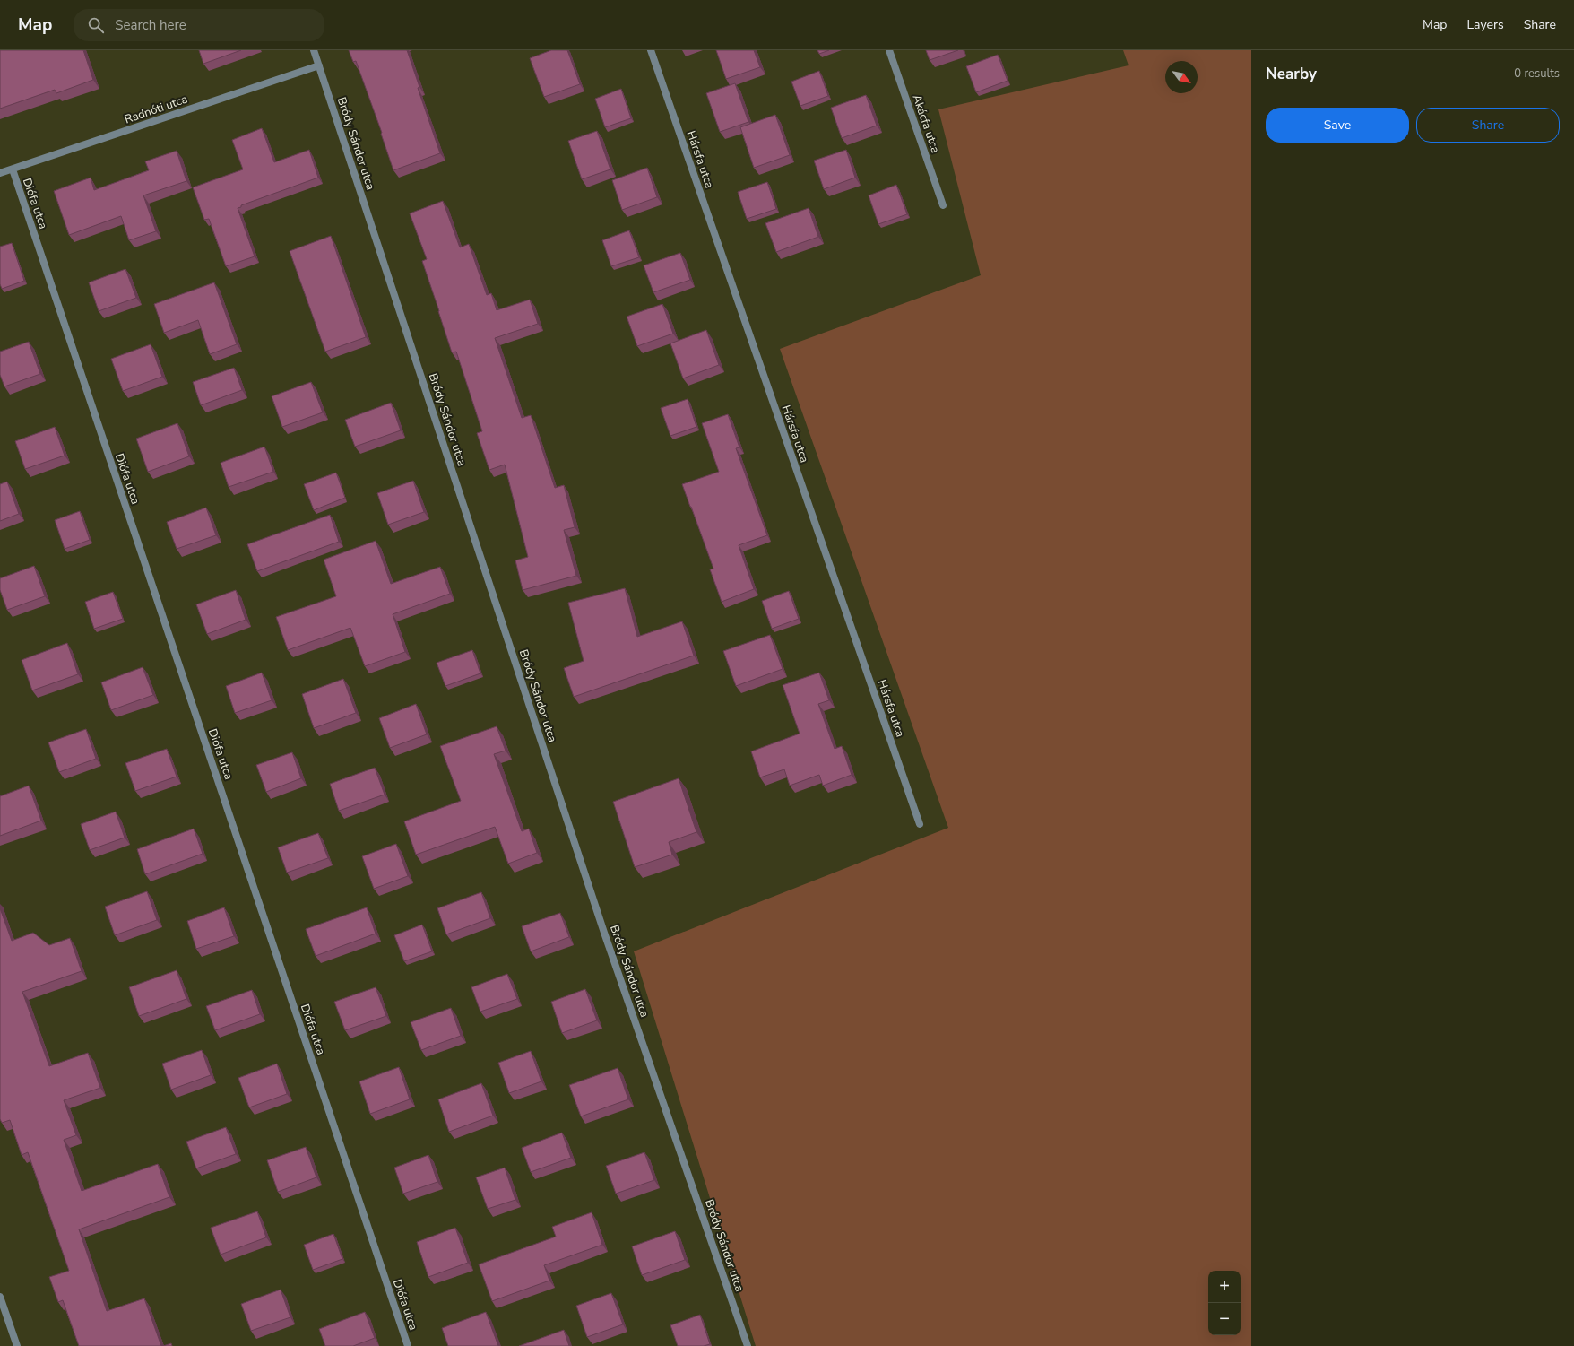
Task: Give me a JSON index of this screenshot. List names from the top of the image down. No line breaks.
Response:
{"streets":{"street":["Radnóti utca","Akácfa utca","Bródy Sándor utca","Hársfa utca","Diófa utca"]},"crossings":[["Radnóti utca","Bródy Sándor utca"],["Radnóti utca","Diófa utca"]],"north":"bottom right","page":{"header":"Map","search":"Search here","nav":["Map","Layers","Share"],"heading":["Nearby","0 results"],"buttons":["Save","Share"],"map_buttons":["+","−"]}}
